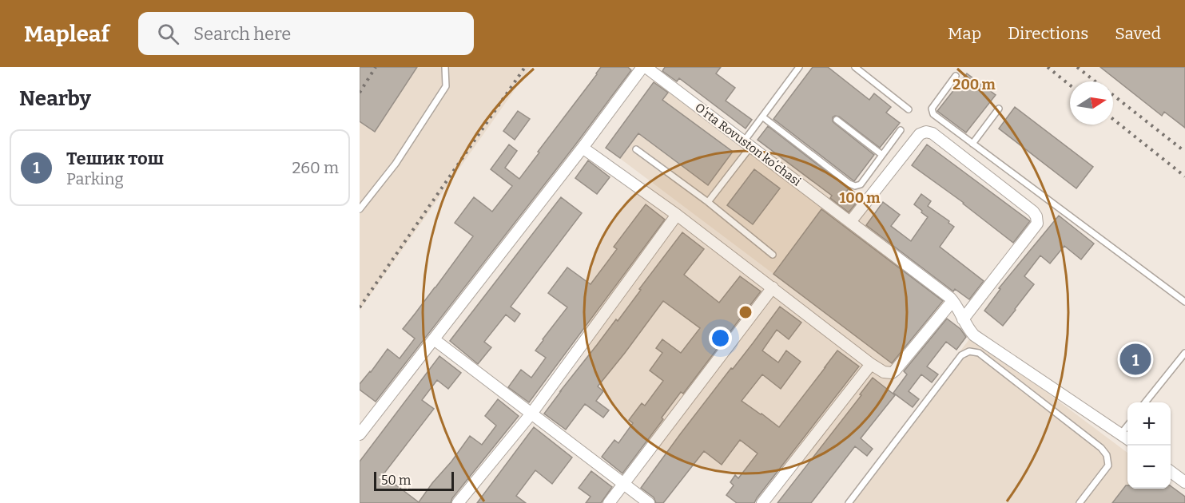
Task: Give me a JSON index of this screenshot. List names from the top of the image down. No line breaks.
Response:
{"streets":{"street":["Oʻrta Rovuston koʻchasi"]},"scale_bar":"50 m","north":"right","page":{"header":"Mapleaf","search":"Search here","nav":["Map","Directions","Saved"],"heading":"Nearby","list":[{"mark":"1","name":"Тешик тош","note":"Parking","value":"260 m"}],"pins":"1","map_buttons":["+","−"],"scale":"50 m"},"rings":["200 m","100 m"]}
